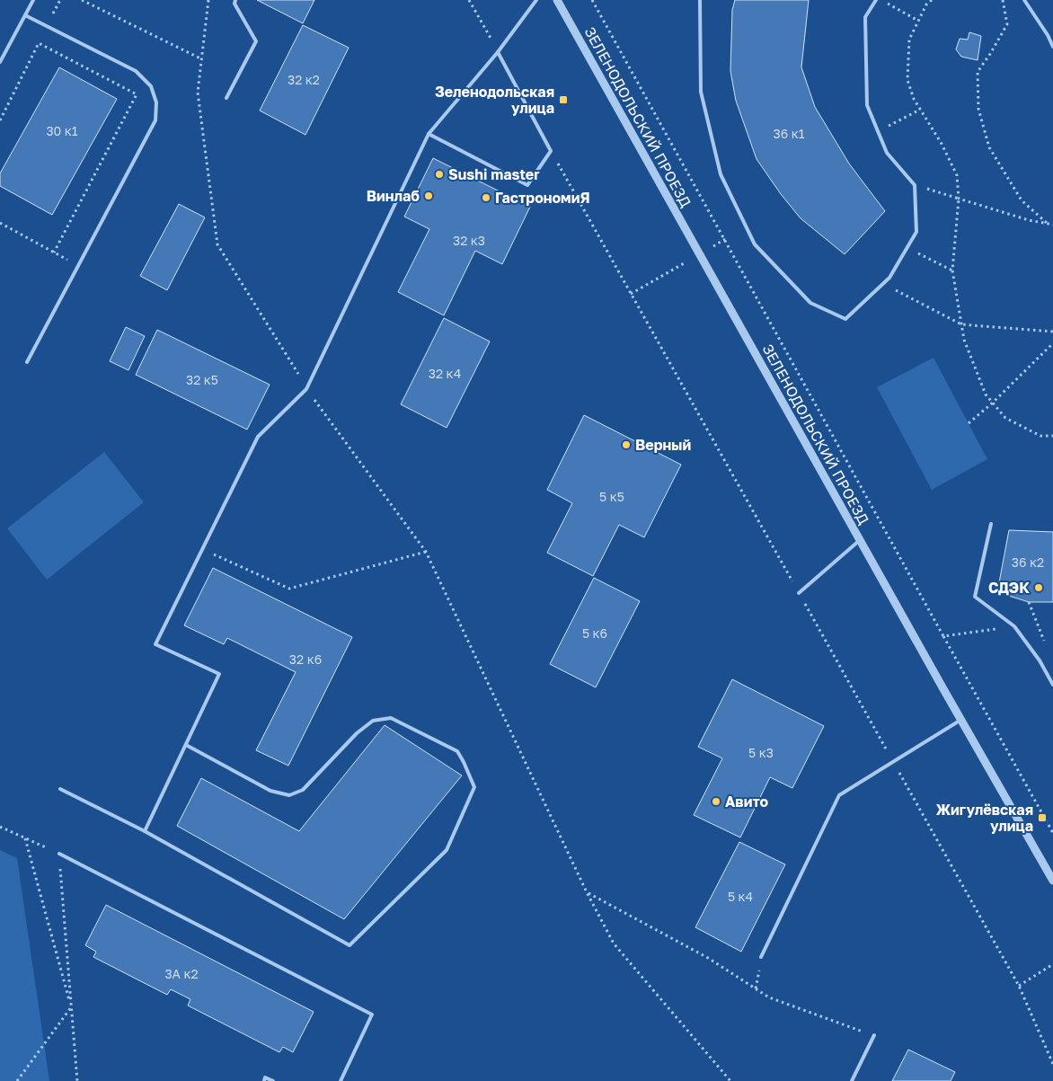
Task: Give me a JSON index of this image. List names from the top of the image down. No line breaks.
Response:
{"streets":{"street":["ЗЕЛЕНОДОЛЬСКИЙ ПРОЕЗД"]},"places":{"transit":["Зеленодольская улица","Жигулёвская улица"],"other":["Sushi master","Винлаб","ГастрономиЯ","Верный","СДЭК","Авито"]},"house_numbers":["32 к2","30 к1","36 к1","32 к3","32 к4","32 к5","5 к5","36 к2","5 к6","32 к6","5 к3","5 к4","3А к2"]}
